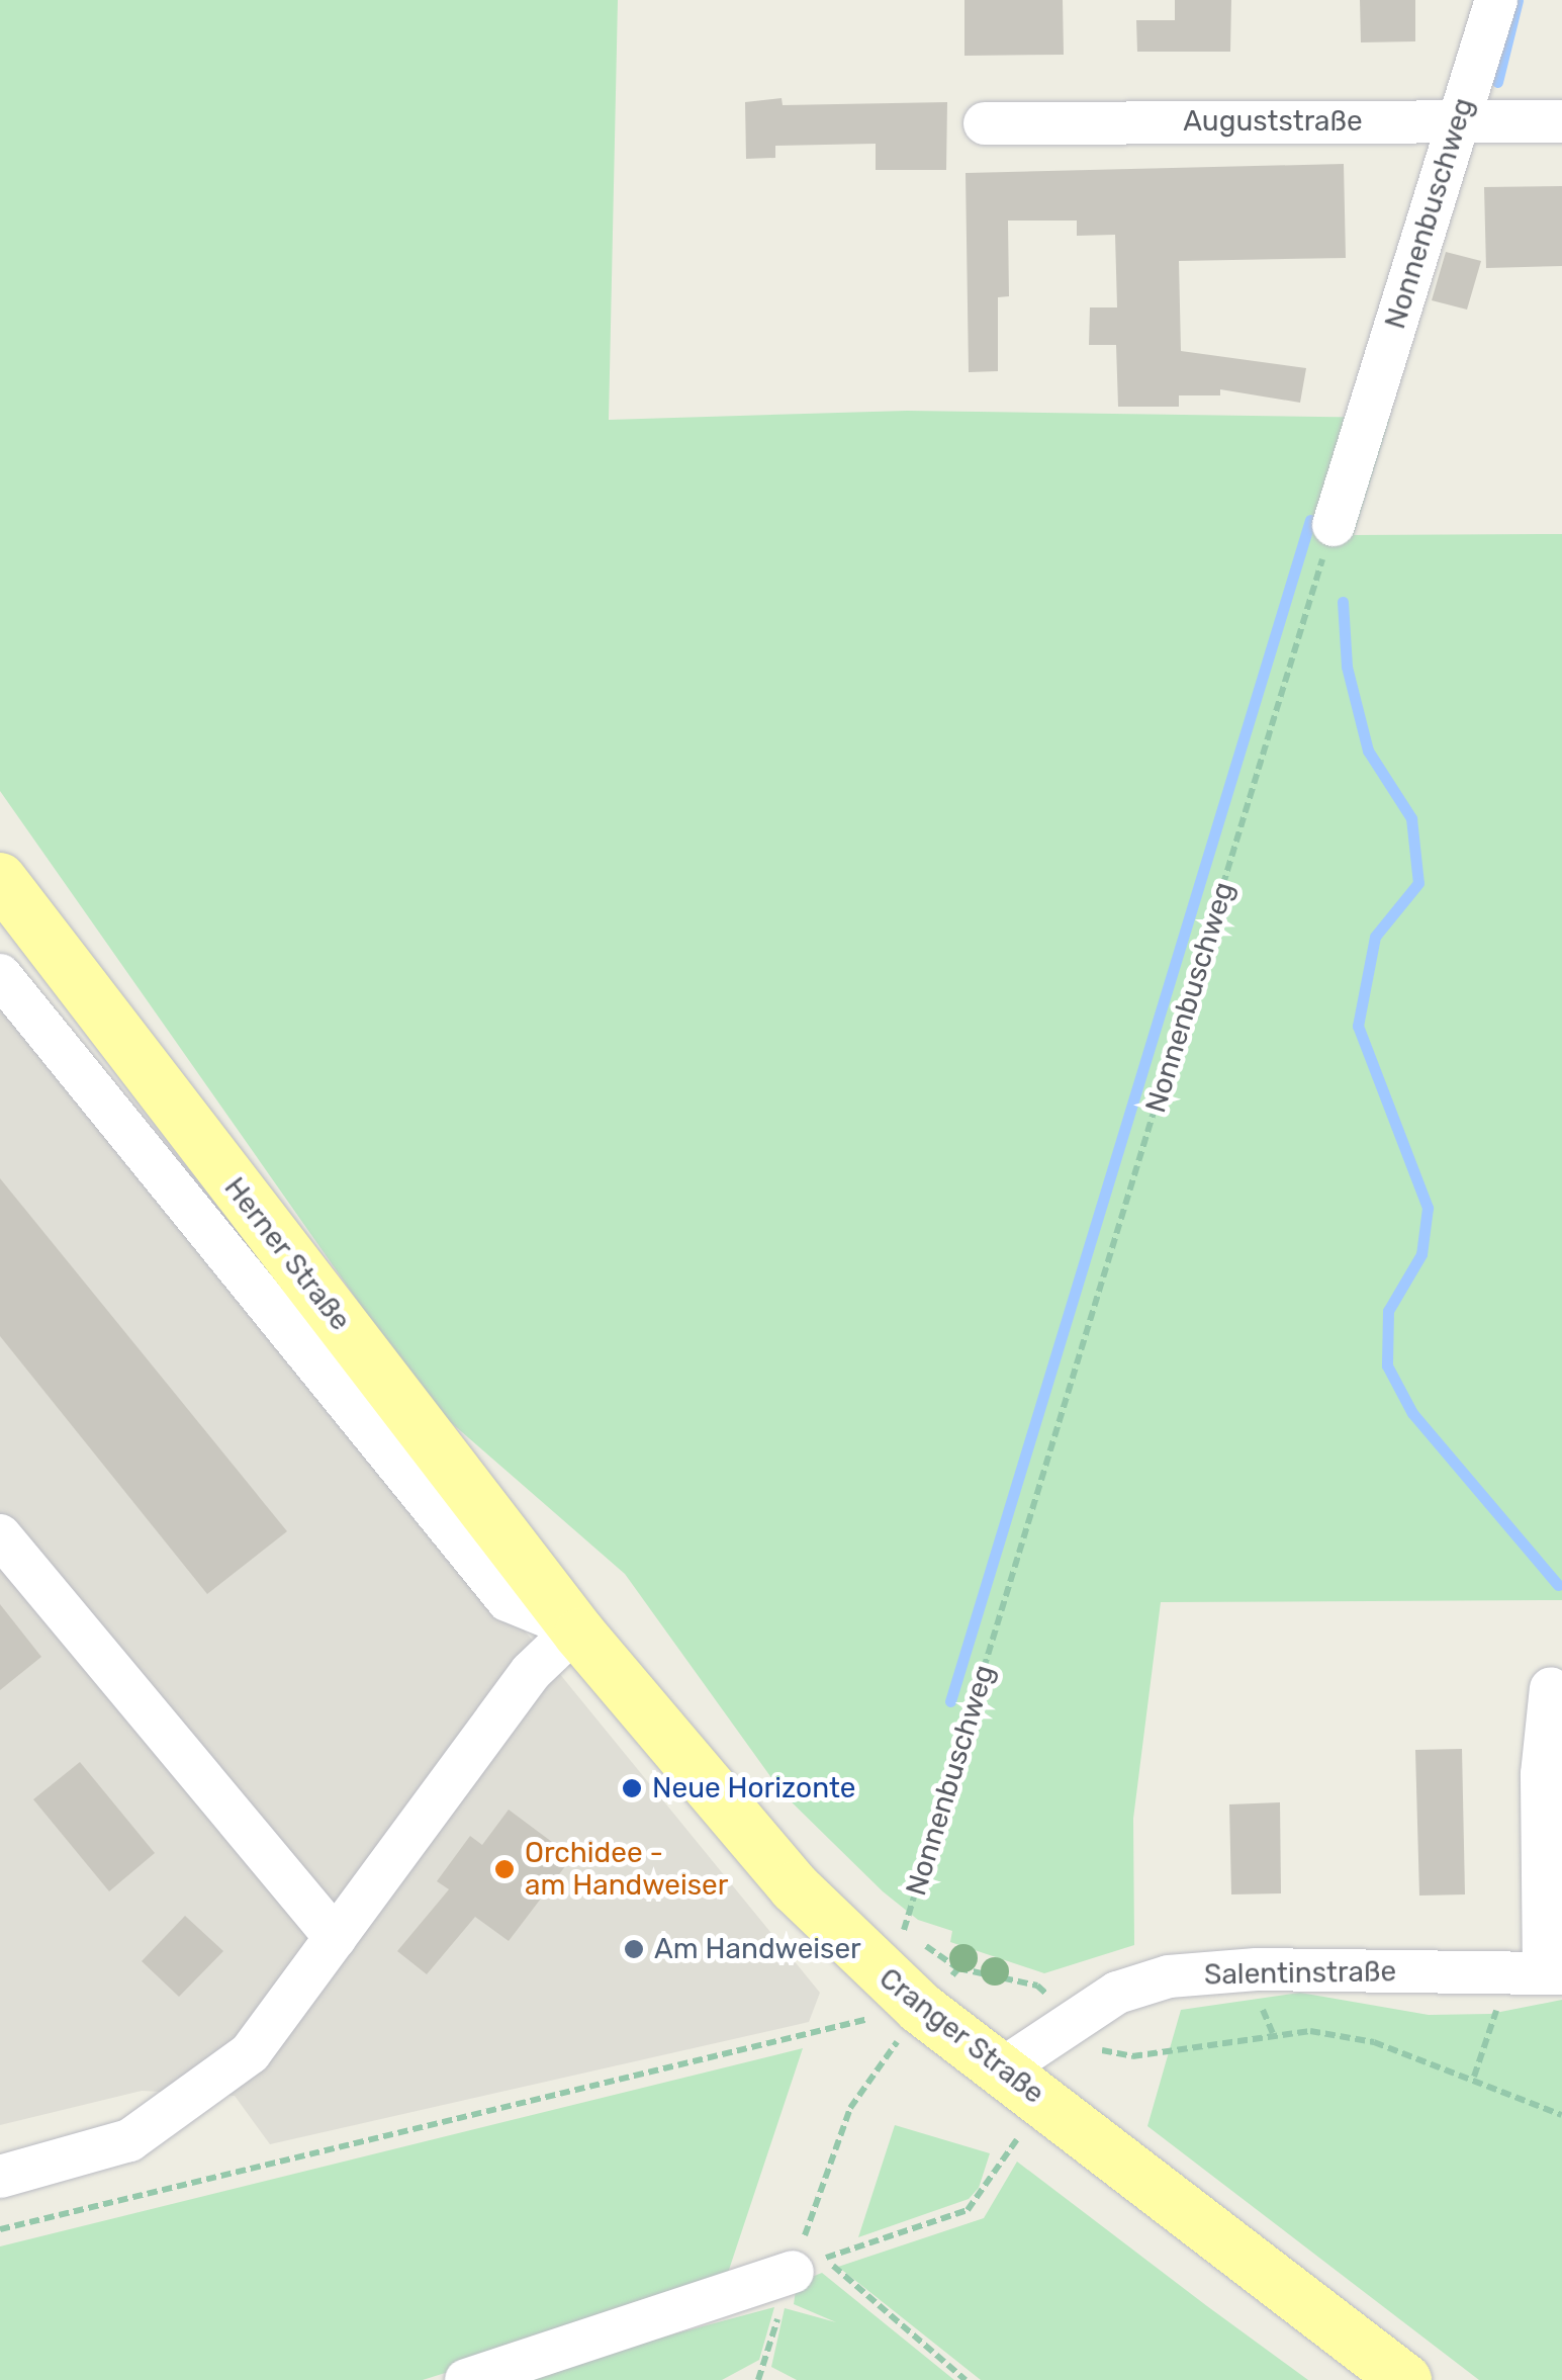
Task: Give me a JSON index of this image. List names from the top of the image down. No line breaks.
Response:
{"streets":{"main road":["Herner Straße","Cranger Straße"],"street":["Auguststraße","Nonnenbuschweg","Salentinstraße"]},"crossings":[["Auguststraße","Nonnenbuschweg"],["Herner Straße","Cranger Straße"],["Salentinstraße","Cranger Straße"]],"places":["Neue Horizonte","Orchidee - am Handweiser","Am Handweiser"]}
